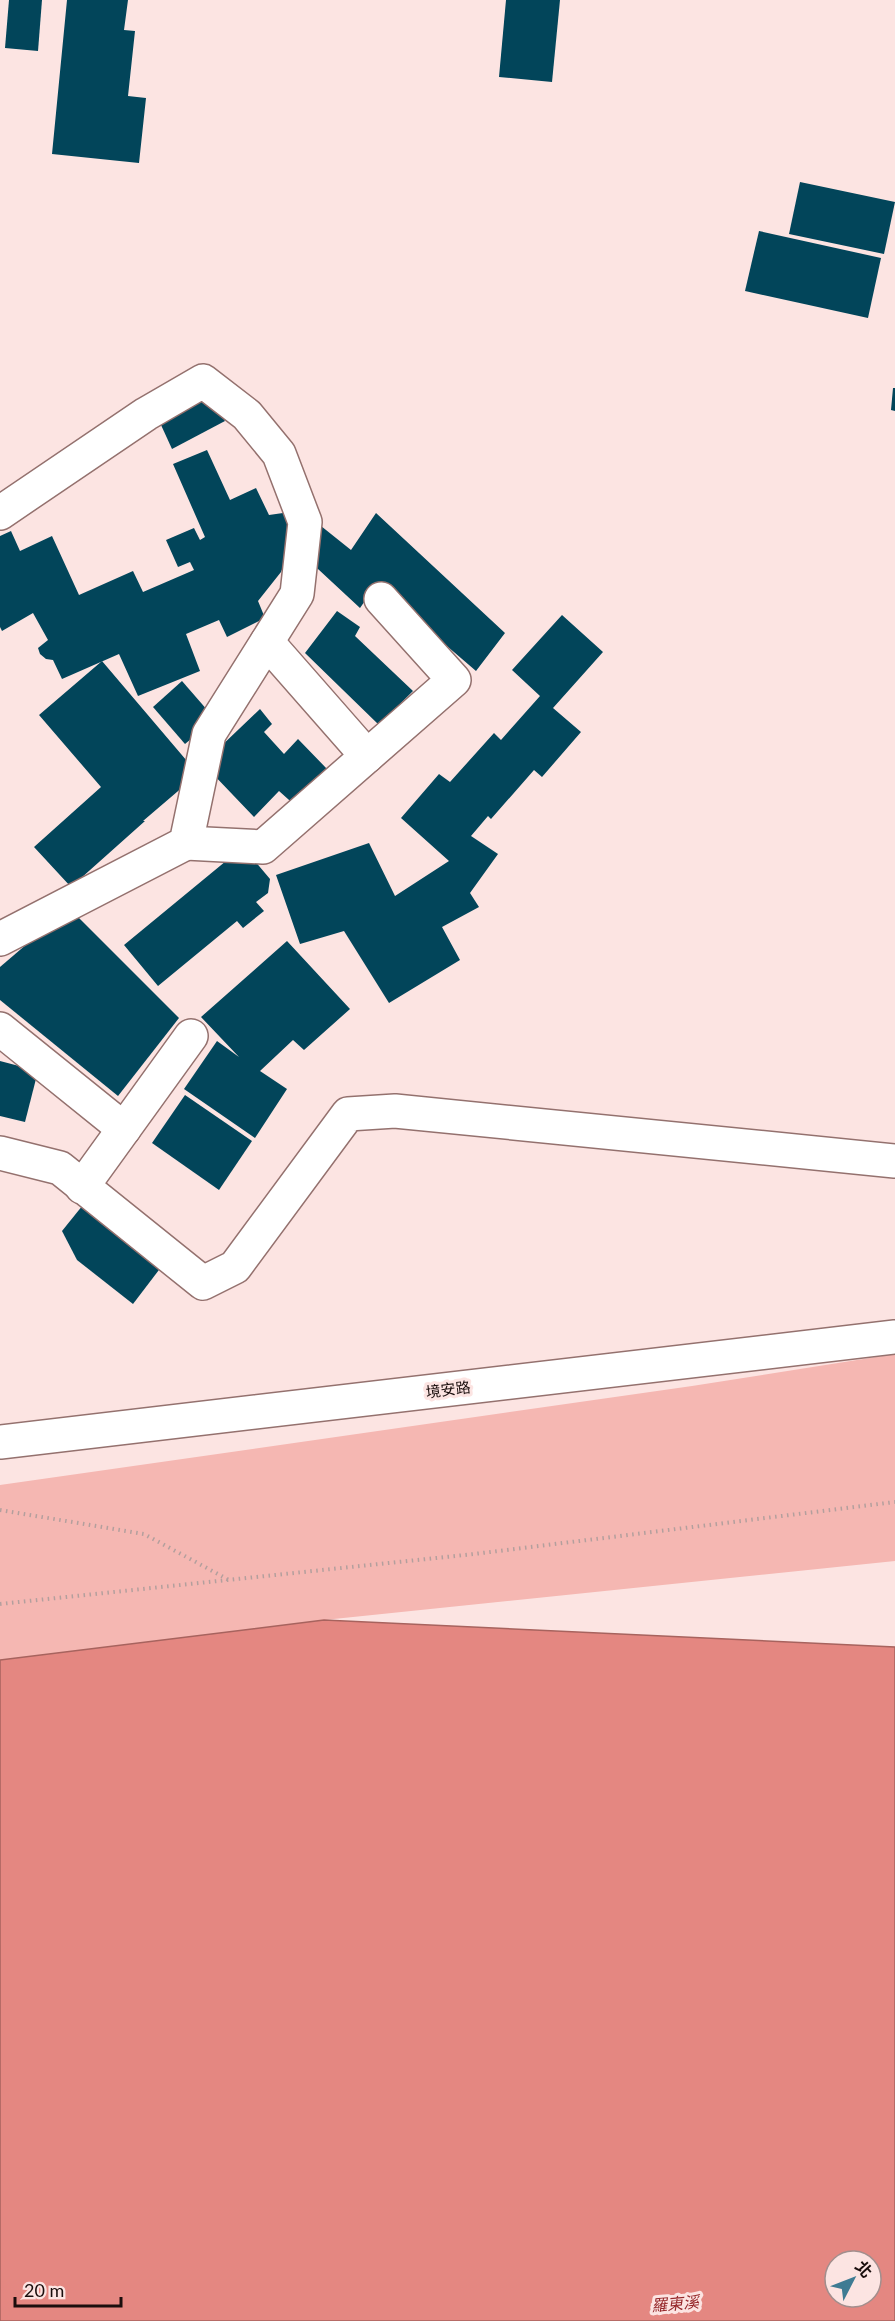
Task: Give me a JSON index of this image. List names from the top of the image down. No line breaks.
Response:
{"streets":{"street":["境安路"]},"water":["羅東溪"],"scale_bar":"20 m","north":"top right"}
